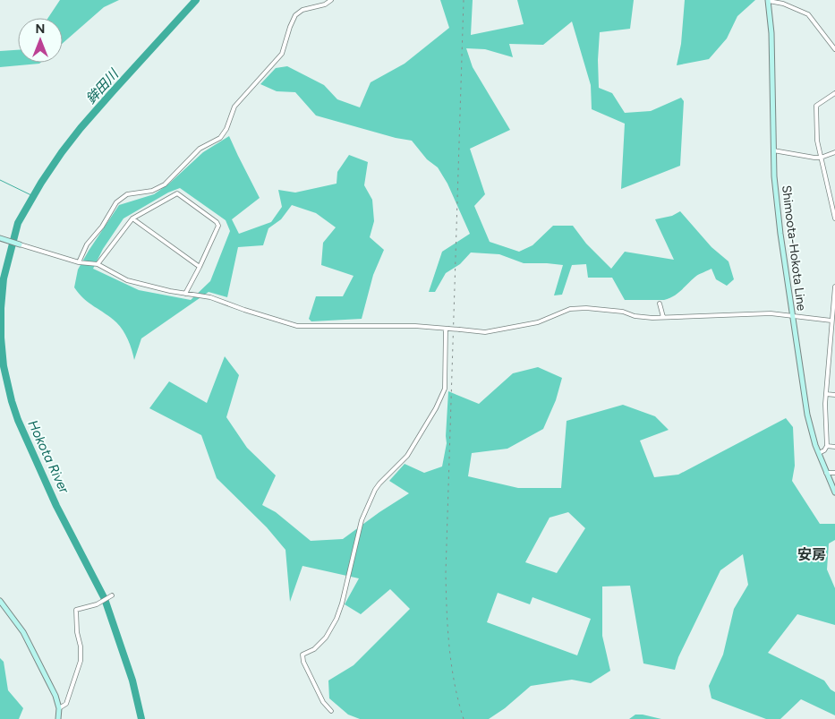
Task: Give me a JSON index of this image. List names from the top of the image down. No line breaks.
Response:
{"streets":{"main road":["Shimoota-Hokota Line"]},"districts":["安房"],"water":["鉾田川","Hokota River"],"north":"top"}
